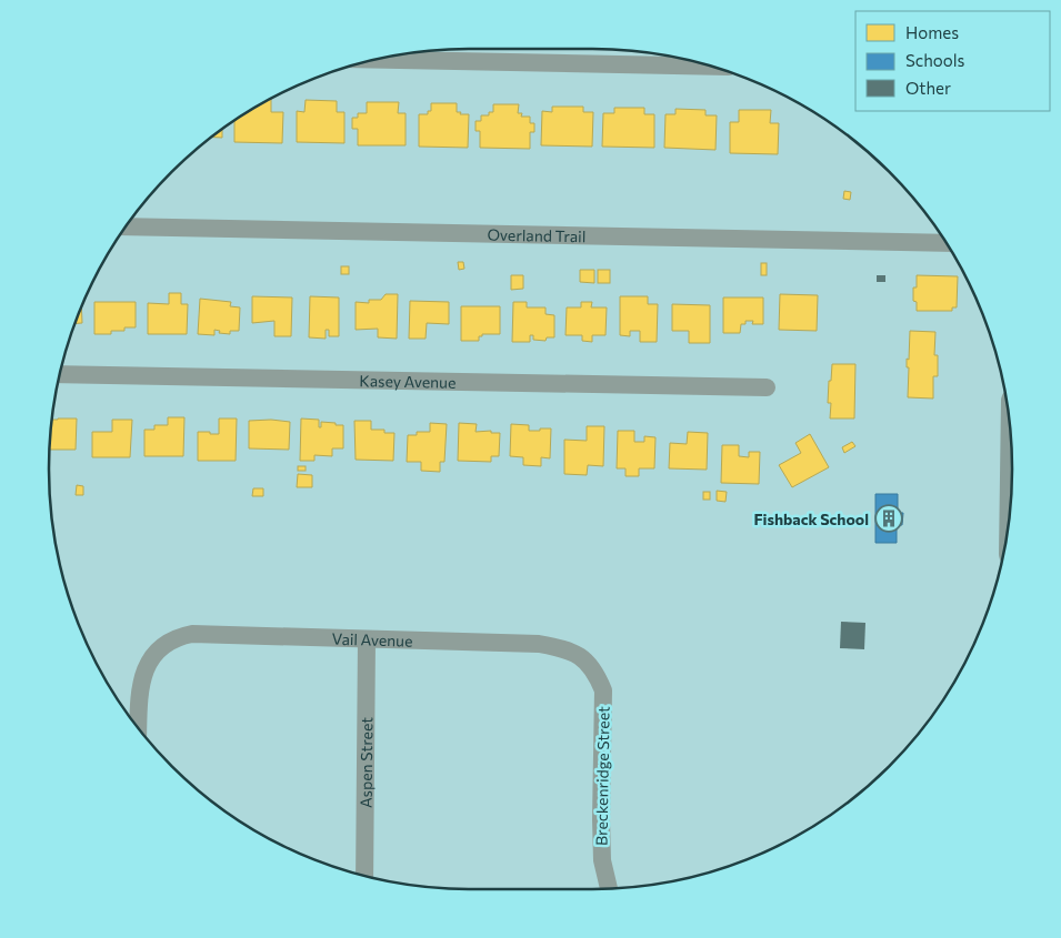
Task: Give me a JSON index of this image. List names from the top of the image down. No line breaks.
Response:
{"streets":{"street":["Overland Trail","Kasey Avenue","Vail Avenue","Aspen Street","Breckenridge Street"]},"crossings":[["Vail Avenue","Aspen Street"],["Vail Avenue","Breckenridge Street"]],"places":{"building":["Fishback School"]},"legend":["Homes","Schools","Other"]}
